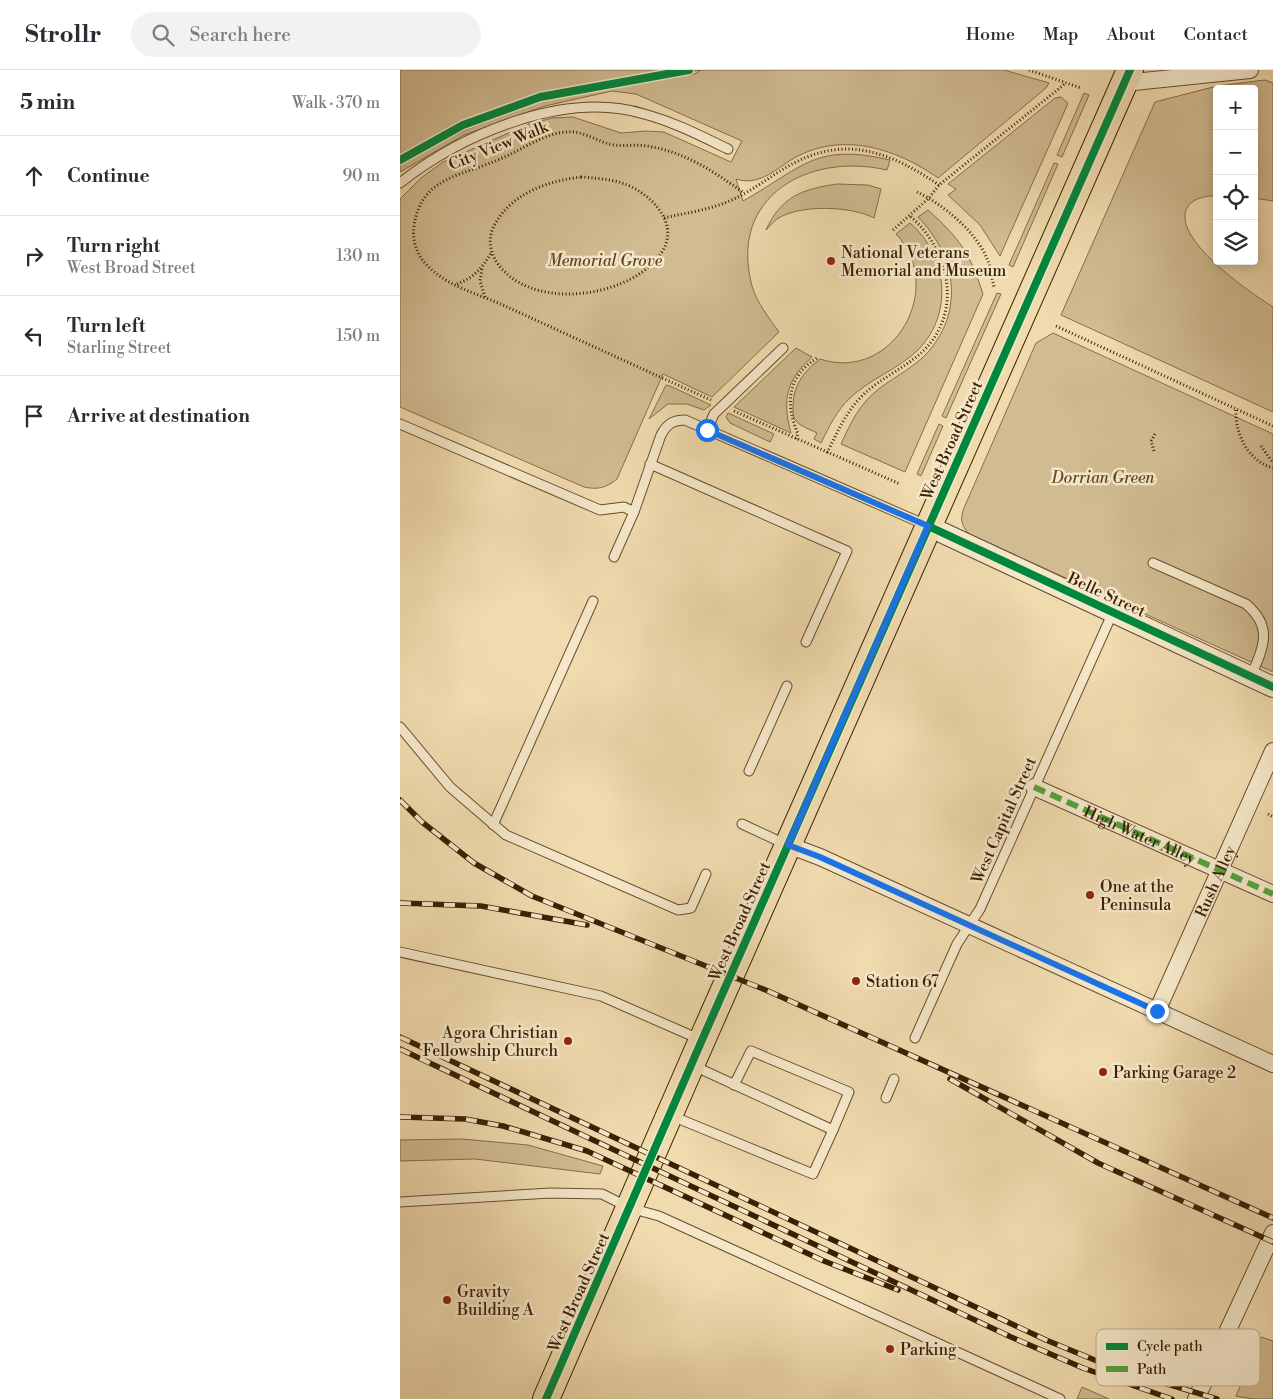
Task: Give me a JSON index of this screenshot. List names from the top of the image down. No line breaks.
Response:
{"streets":{"main road":["West Broad Street"],"street":["Belle Street","High Water Alley","Rush Alley"],"lane":["West Capital Street"],"path":["City View Walk"]},"crossings":[["West Broad Street","Belle Street"],["Belle Street","West Capital Street"],["West Capital Street","High Water Alley"],["High Water Alley","Rush Alley"]],"parks":["Memorial Grove","Dorrian Green"],"places":["National Veterans Memorial and Museum","One at the Peninsula","Station 67","Agora Christian Fellowship Church","Parking Garage 2","Gravity Building A","Parking"],"legend":["Cycle path","Path"],"page":{"header":"Strollr","search":"Search here","nav":["Home","Map","About","Contact"],"heading":["5 min","Walk · 370 m"],"map_buttons":["+","−"],"list":[["Continue","90 m"],["Turn right","West Broad Street","130 m"],["Turn left","Starling Street","150 m"],"Arrive at destination"]}}
